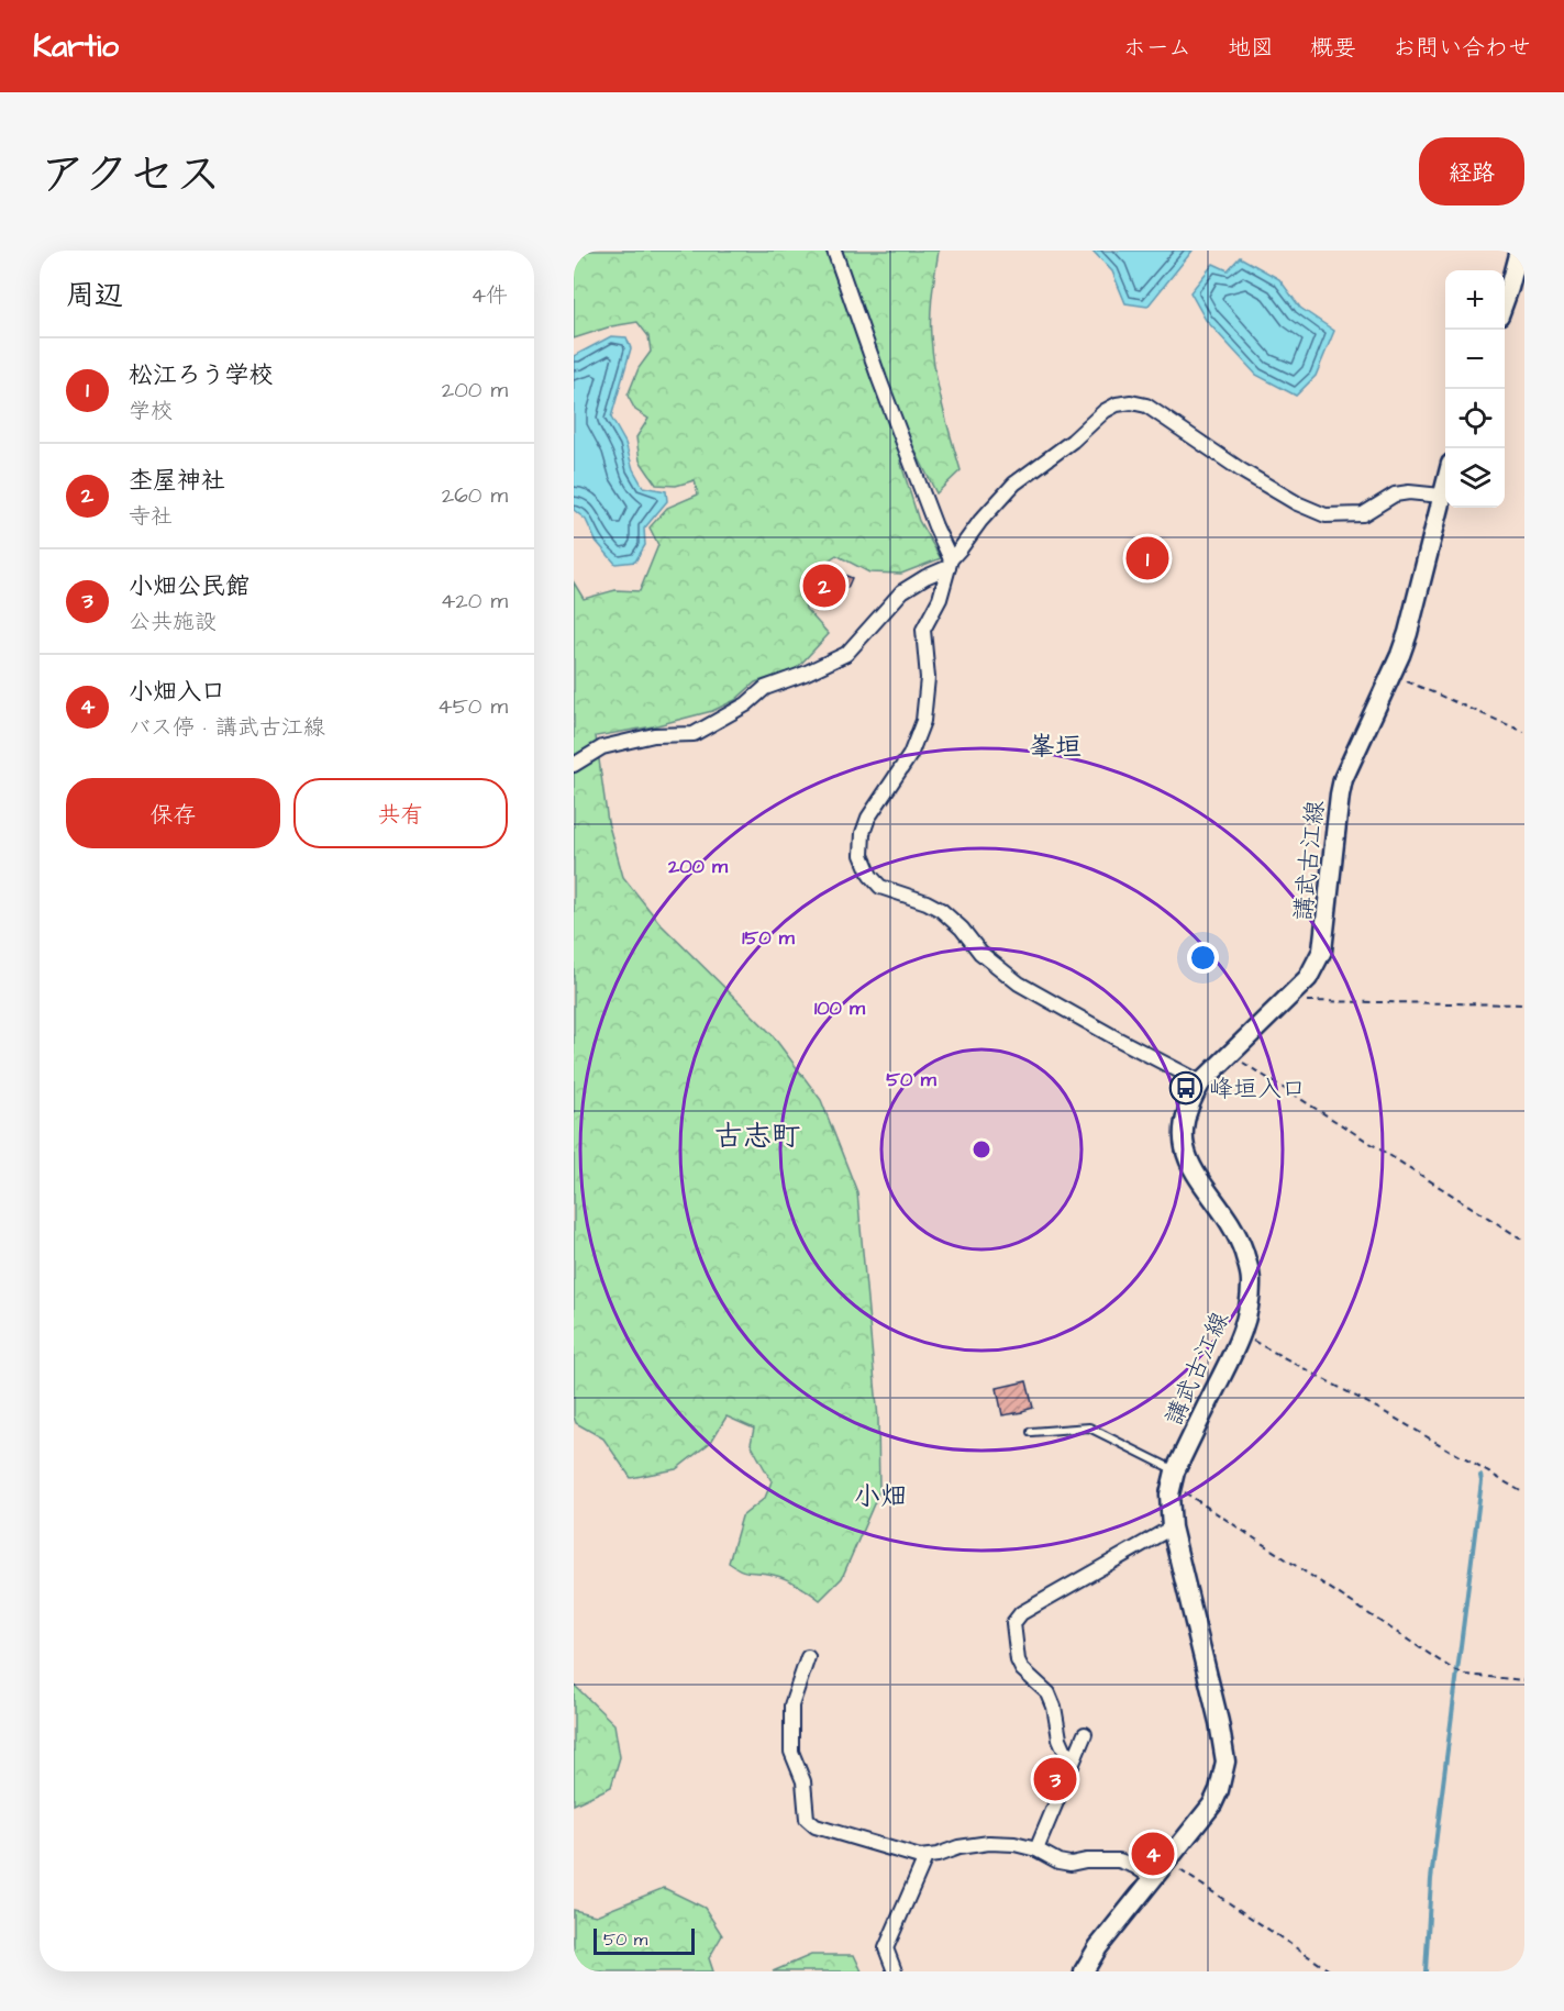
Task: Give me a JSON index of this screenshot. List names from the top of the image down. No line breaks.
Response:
{"streets":{"main road":["講武古江線"]},"districts":["峯垣","古志町","小畑"],"places":{"bus stop":["峰垣入口"]},"scale_bar":"50 m","page":{"header":"Kartio","nav":["ホーム","地図","概要","お問い合わせ"],"title":"アクセス","buttons":["経路",["保存","共有"]],"heading":["周辺","4件"],"map_buttons":["+","−"],"list":[{"mark":"1","name":"松江ろう学校","note":"学校","value":"200 m"},{"mark":"2","name":"杢屋神社","note":"寺社","value":"260 m"},{"mark":"3","name":"小畑公民館","note":"公共施設","value":"420 m"},{"mark":"4","name":"小畑入口","note":"バス停 · 講武古江線","value":"450 m"}],"pins":["1","2","3","4"],"scale":"50 m"},"rings":["200 m","150 m","100 m","50 m"]}
